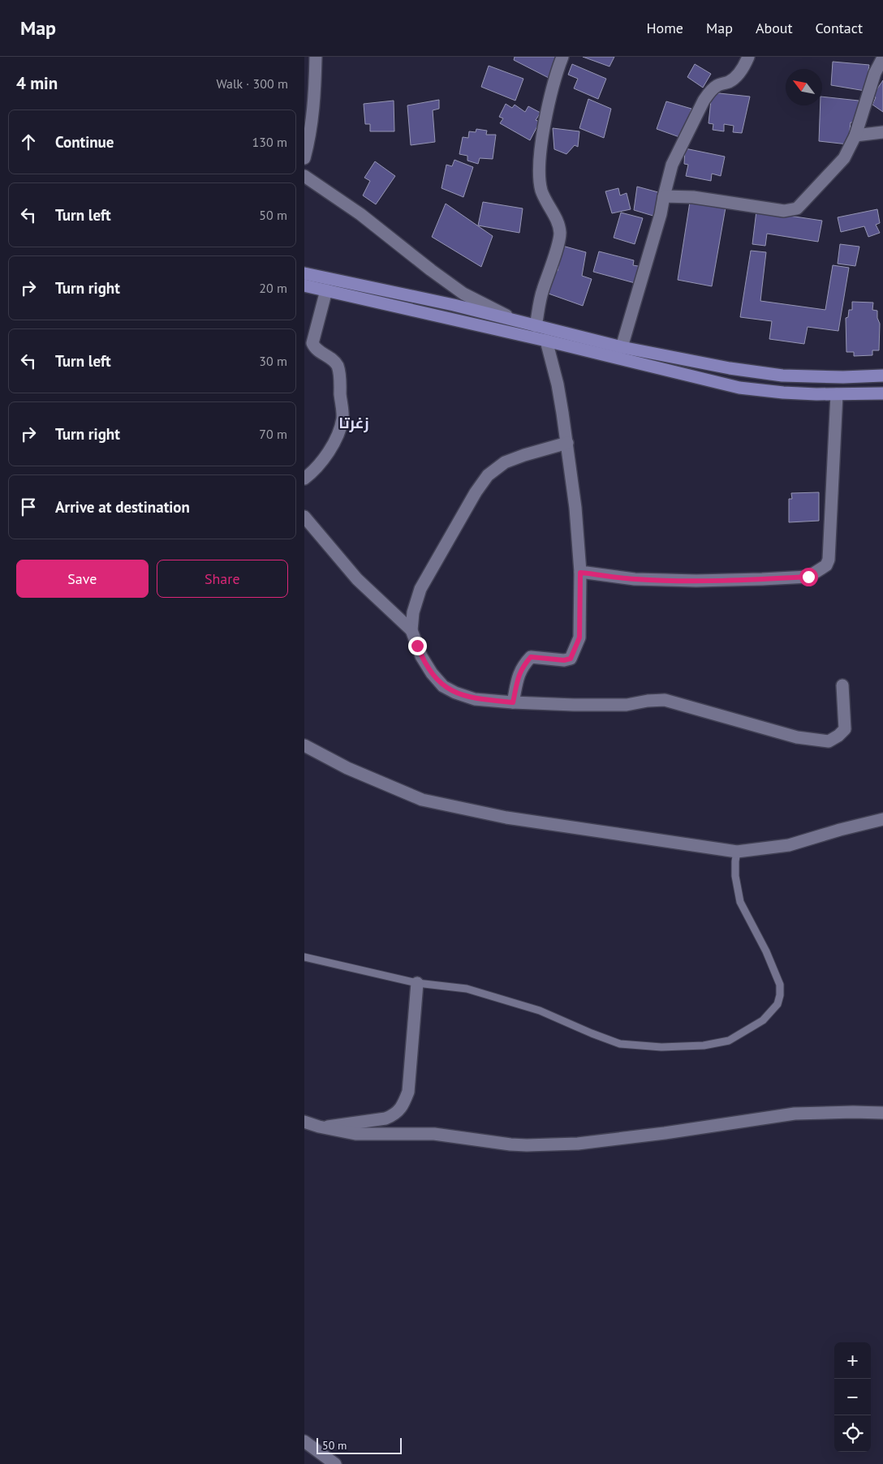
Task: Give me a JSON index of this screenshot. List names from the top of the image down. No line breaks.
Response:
{"districts":["زغرتا"],"scale_bar":"50 m","north":"top left","page":{"header":"Map","nav":["Home","Map","About","Contact"],"heading":["4 min","Walk · 300 m"],"list":[["Continue","130 m"],["Turn left","50 m"],["Turn right","20 m"],["Turn left","30 m"],["Turn right","70 m"],"Arrive at destination"],"buttons":["Save","Share"],"map_buttons":["+","−"],"scale":"50 m"}}
